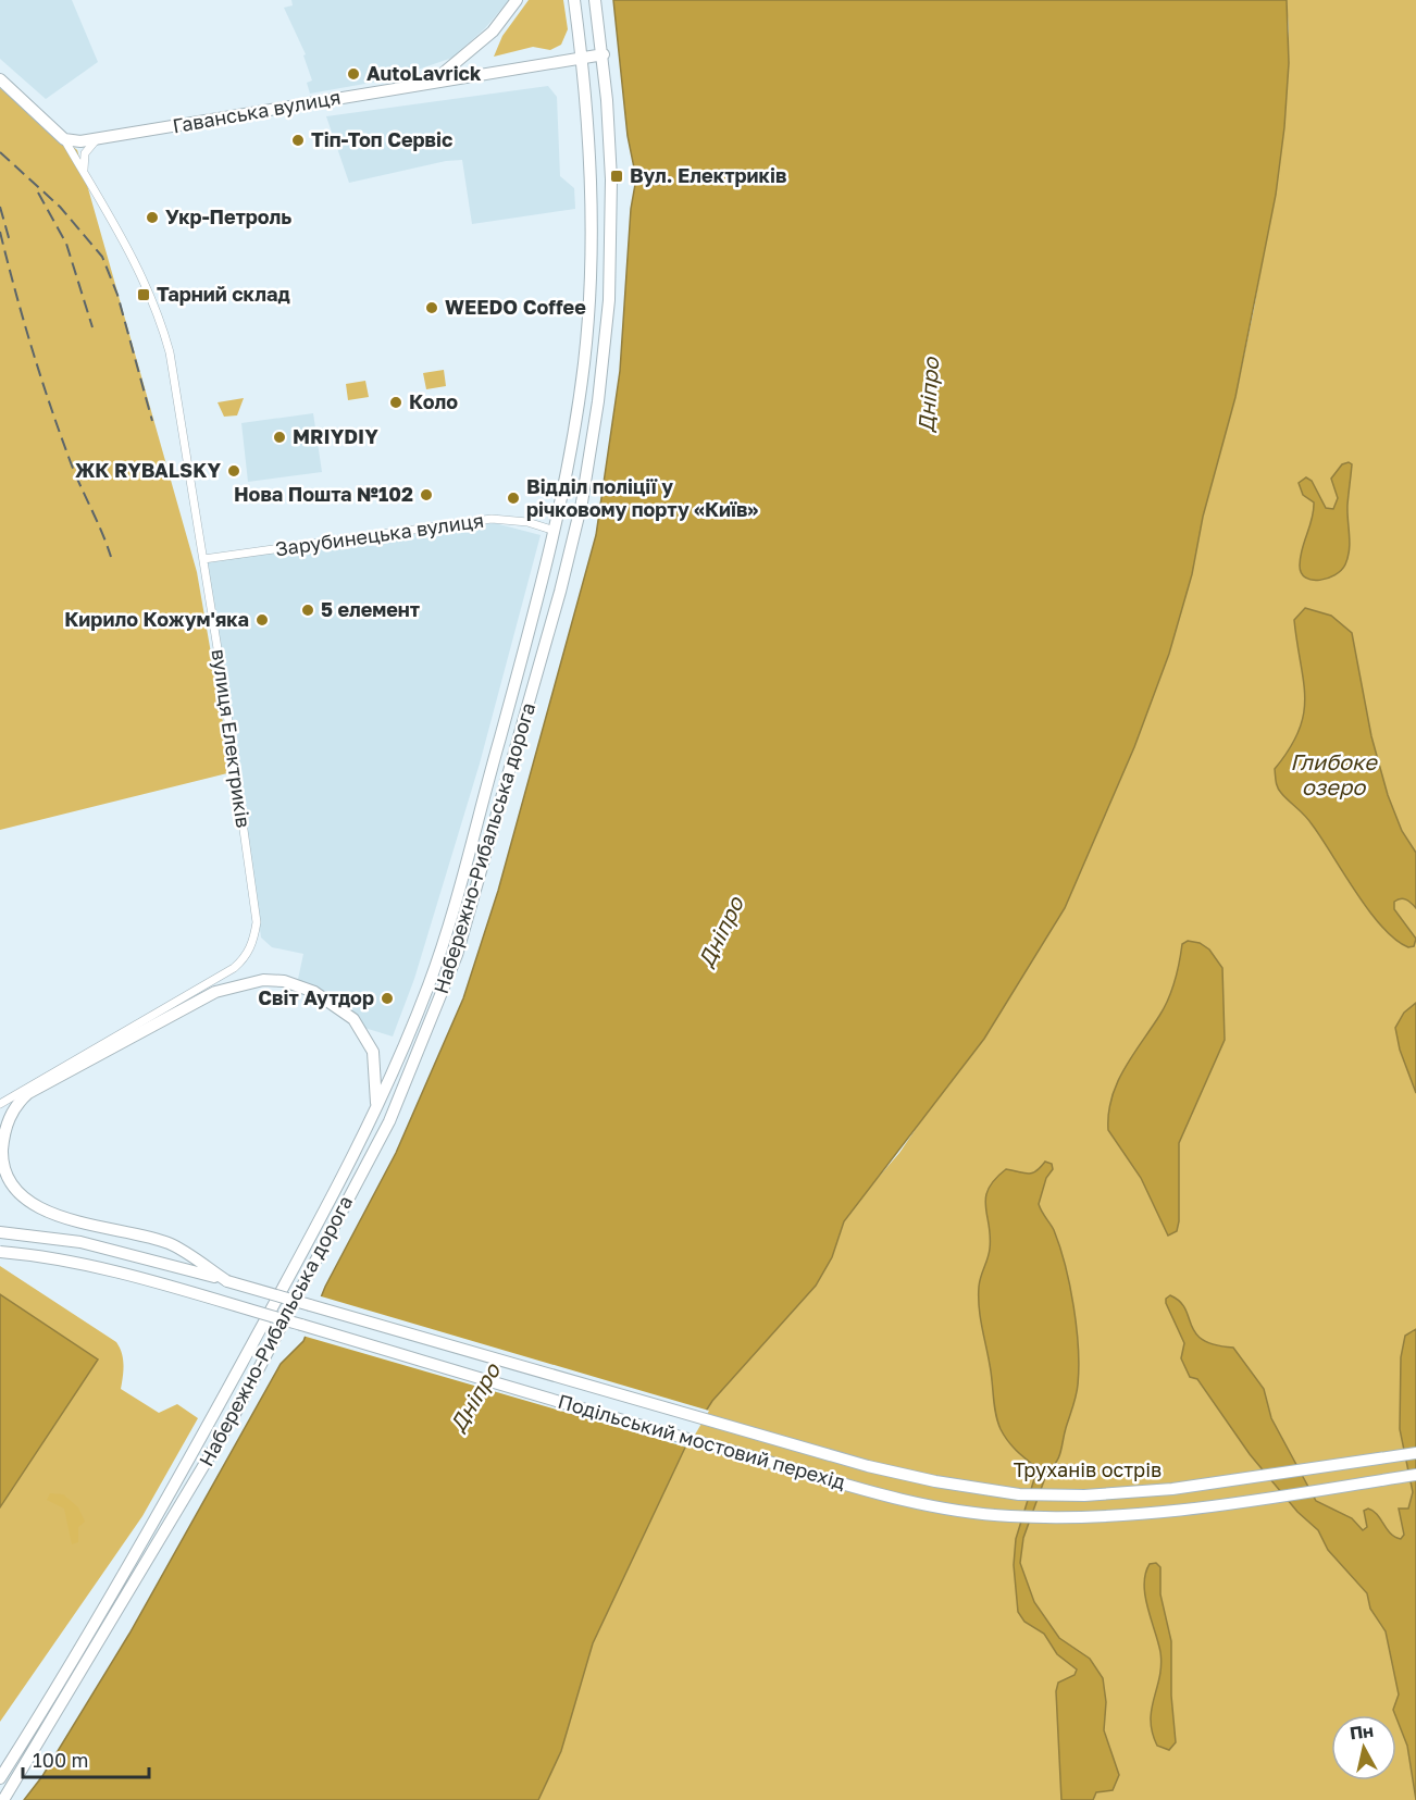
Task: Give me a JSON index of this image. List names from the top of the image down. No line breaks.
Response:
{"streets":{"main road":["Гаванська вулиця","вулиця Електриків","Набережно-Рибальська дорога","Подільський мостовий перехід"],"street":["Зарубинецька вулиця"]},"crossings":[["Гаванська вулиця","вулиця Електриків"],["Гаванська вулиця","Набережно-Рибальська дорога"],["Зарубинецька вулиця","вулиця Електриків"],["Зарубинецька вулиця","Набережно-Рибальська дорога"]],"water":["Дніпро","Глибоке озеро"],"parks":["Труханів острів"],"places":{"other":["AutoLavrick","Тіп-Топ Сервіс","Укр-Петроль","WEEDO Coffee","Коло","MRIYDIY","ЖК RYBALSKY","Нова Пошта №102","Відділ поліції у річковому порту «Київ»","5 елемент","Кирило Кожум'яка","Світ Аутдор"],"transit":["Вул. Електриків","Тарний склад"]},"scale_bar":"100 m","north":"top"}
